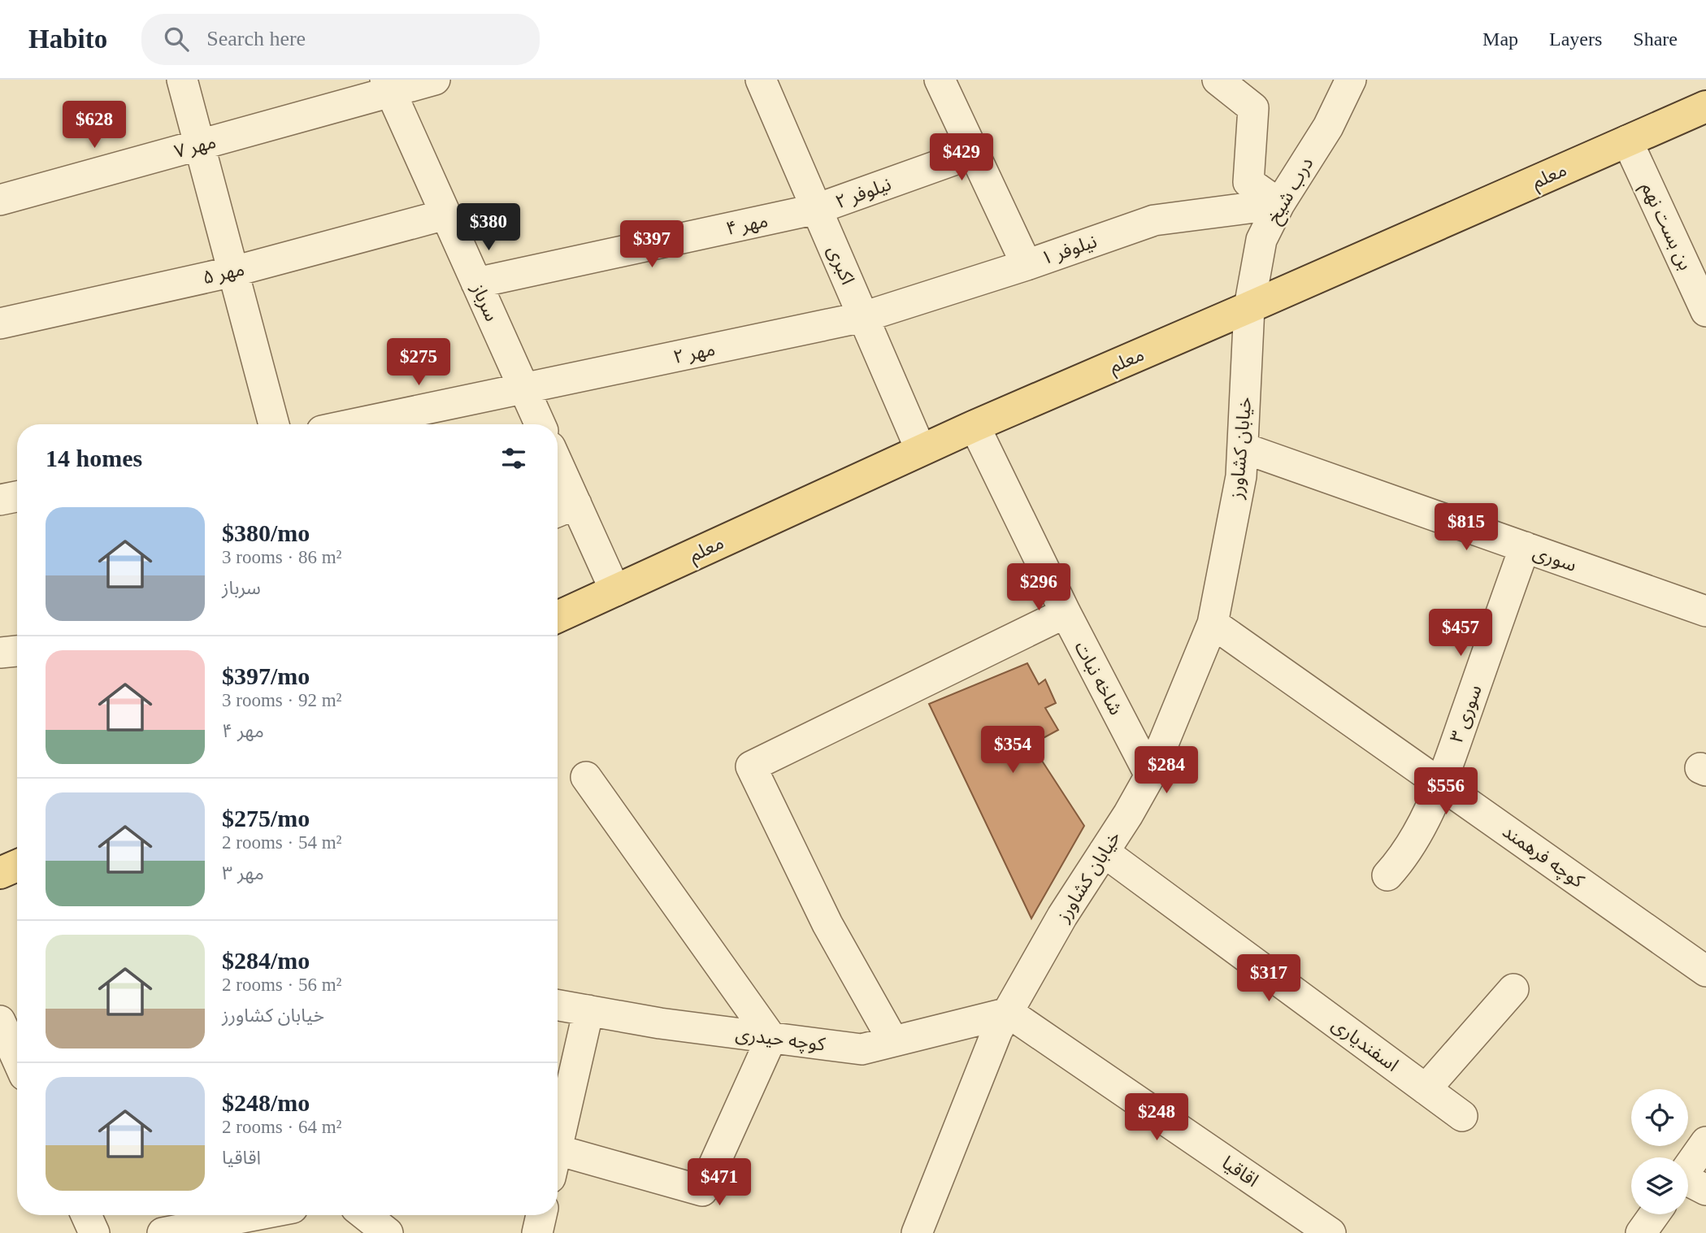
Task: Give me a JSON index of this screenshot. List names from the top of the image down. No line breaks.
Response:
{"streets":{"main road":["معلم"],"street":["مهر ۷","درب شیخ","نیلوفر ۲","مهر ۴","بن بست نهم","نیلوفر ۱","اکبری","مهر ۵","سرباز","مهر ۲","خیابان کشاورز","سوری","شاخه نبات","سوری ۳","کوچه فرهمند","کوچه حیدری","اسفندیاری","اقاقیا"]},"crossings":[["مهر ۷","سرباز"],["معلم","درب شیخ"],["معلم","بن بست نهم"],["معلم","اکبری"],["معلم","خیابان کشاورز"],["معلم","شاخه نبات"],["درب شیخ","نیلوفر ۱"],["درب شیخ","خیابان کشاورز"],["نیلوفر ۲","مهر ۴"],["نیلوفر ۲","اکبری"],["مهر ۴","اکبری"],["مهر ۴","سرباز"],["نیلوفر ۱","اکبری"],["نیلوفر ۱","مهر ۲"],["اکبری","مهر ۲"],["مهر ۵","سرباز"],["سرباز","مهر ۲"],["خیابان کشاورز","سوری"],["خیابان کشاورز","شاخه نبات"],["خیابان کشاورز","کوچه فرهمند"],["خیابان کشاورز","کوچه حیدری"],["خیابان کشاورز","اسفندیاری"],["خیابان کشاورز","اقاقیا"],["سوری","سوری ۳"],["سوری ۳","کوچه فرهمند"],["کوچه حیدری","اقاقیا"]],"page":{"header":"Habito","search":"Search here","nav":["Map","Layers","Share"],"price":["$628","$429","$380","$397","$275","$815","$296","$457","$354","$284","$556","$317","$248","$471"],"heading":"14 homes","list":[{"name":"$380/mo","note":"3 rooms · 86 m² · سرباز"},{"name":"$397/mo","note":"3 rooms · 92 m² · مهر ۴"},{"name":"$275/mo","note":"2 rooms · 54 m² · مهر ۳"},{"name":"$284/mo","note":"2 rooms · 56 m² · خیابان کشاورز"},{"name":"$248/mo","note":"2 rooms · 64 m² · اقاقیا"}]}}
